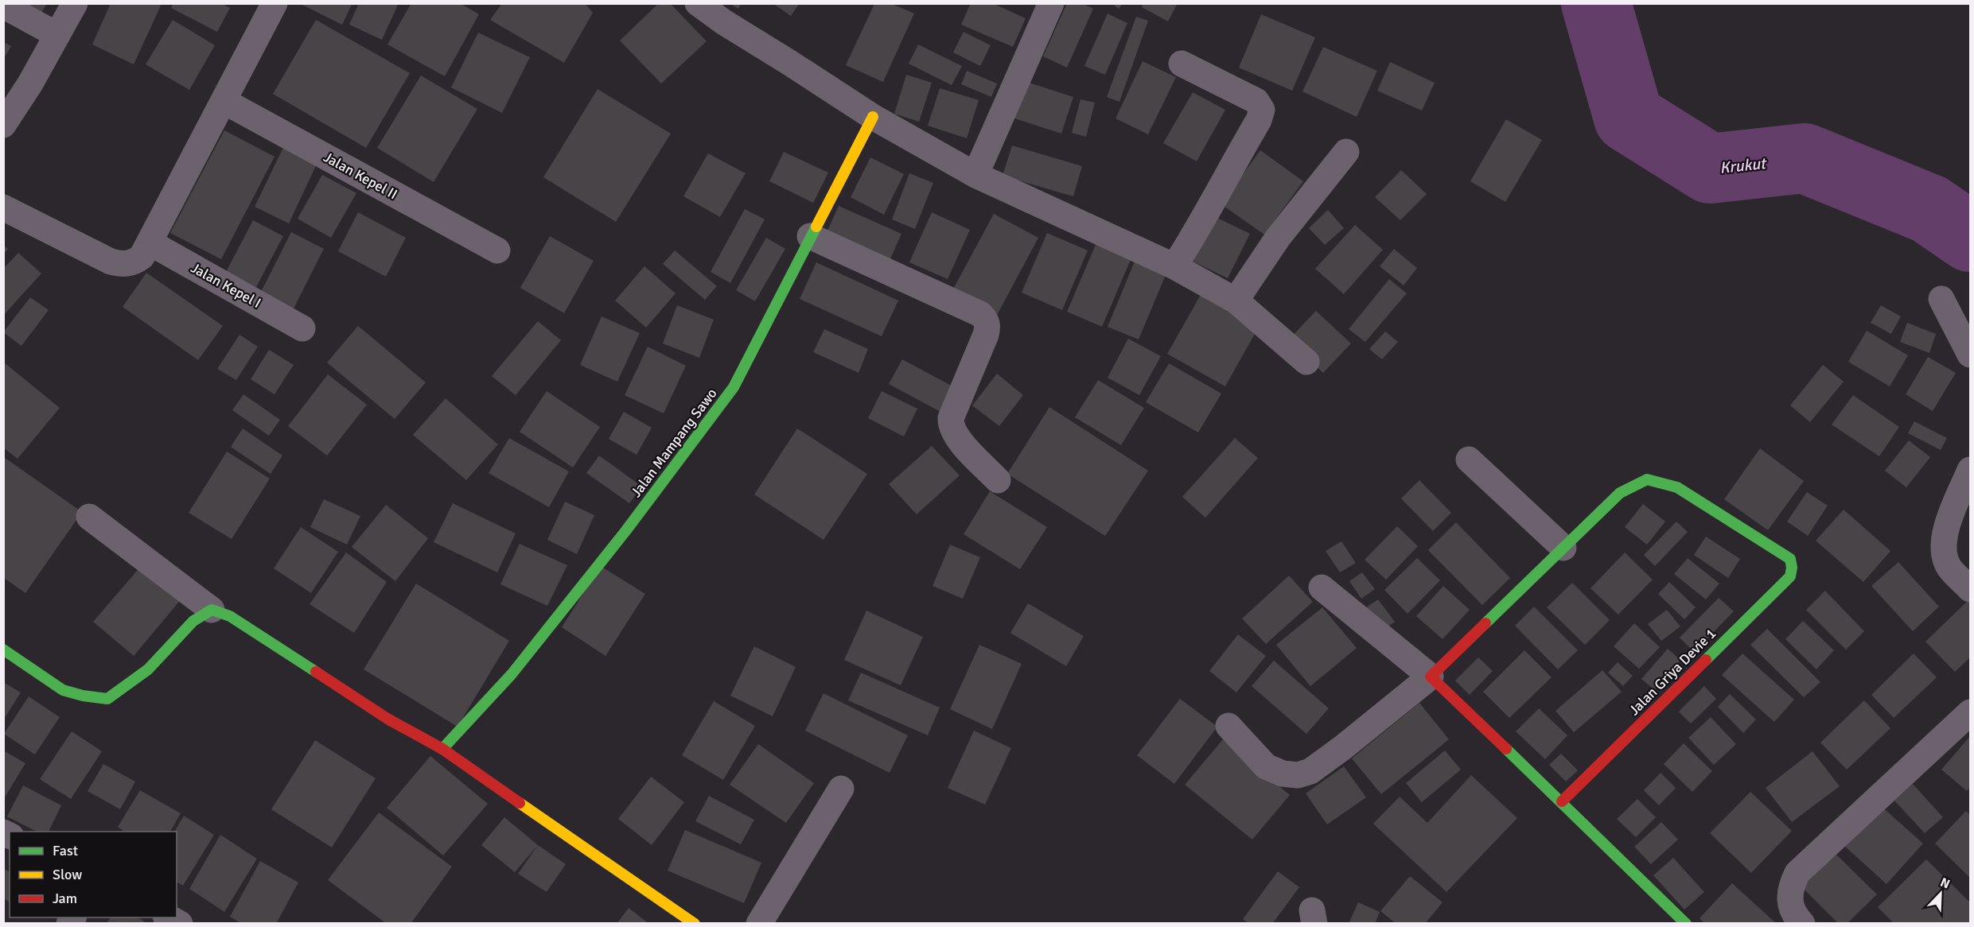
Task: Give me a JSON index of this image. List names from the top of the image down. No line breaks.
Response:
{"streets":{"street":["Jalan Kepel II","Jalan Kepel I","Jalan Mampang Sawo","Jalan Griya Devie 1"]},"water":["Krukut"],"legend":["Fast","Slow","Jam"],"north":"top right"}
